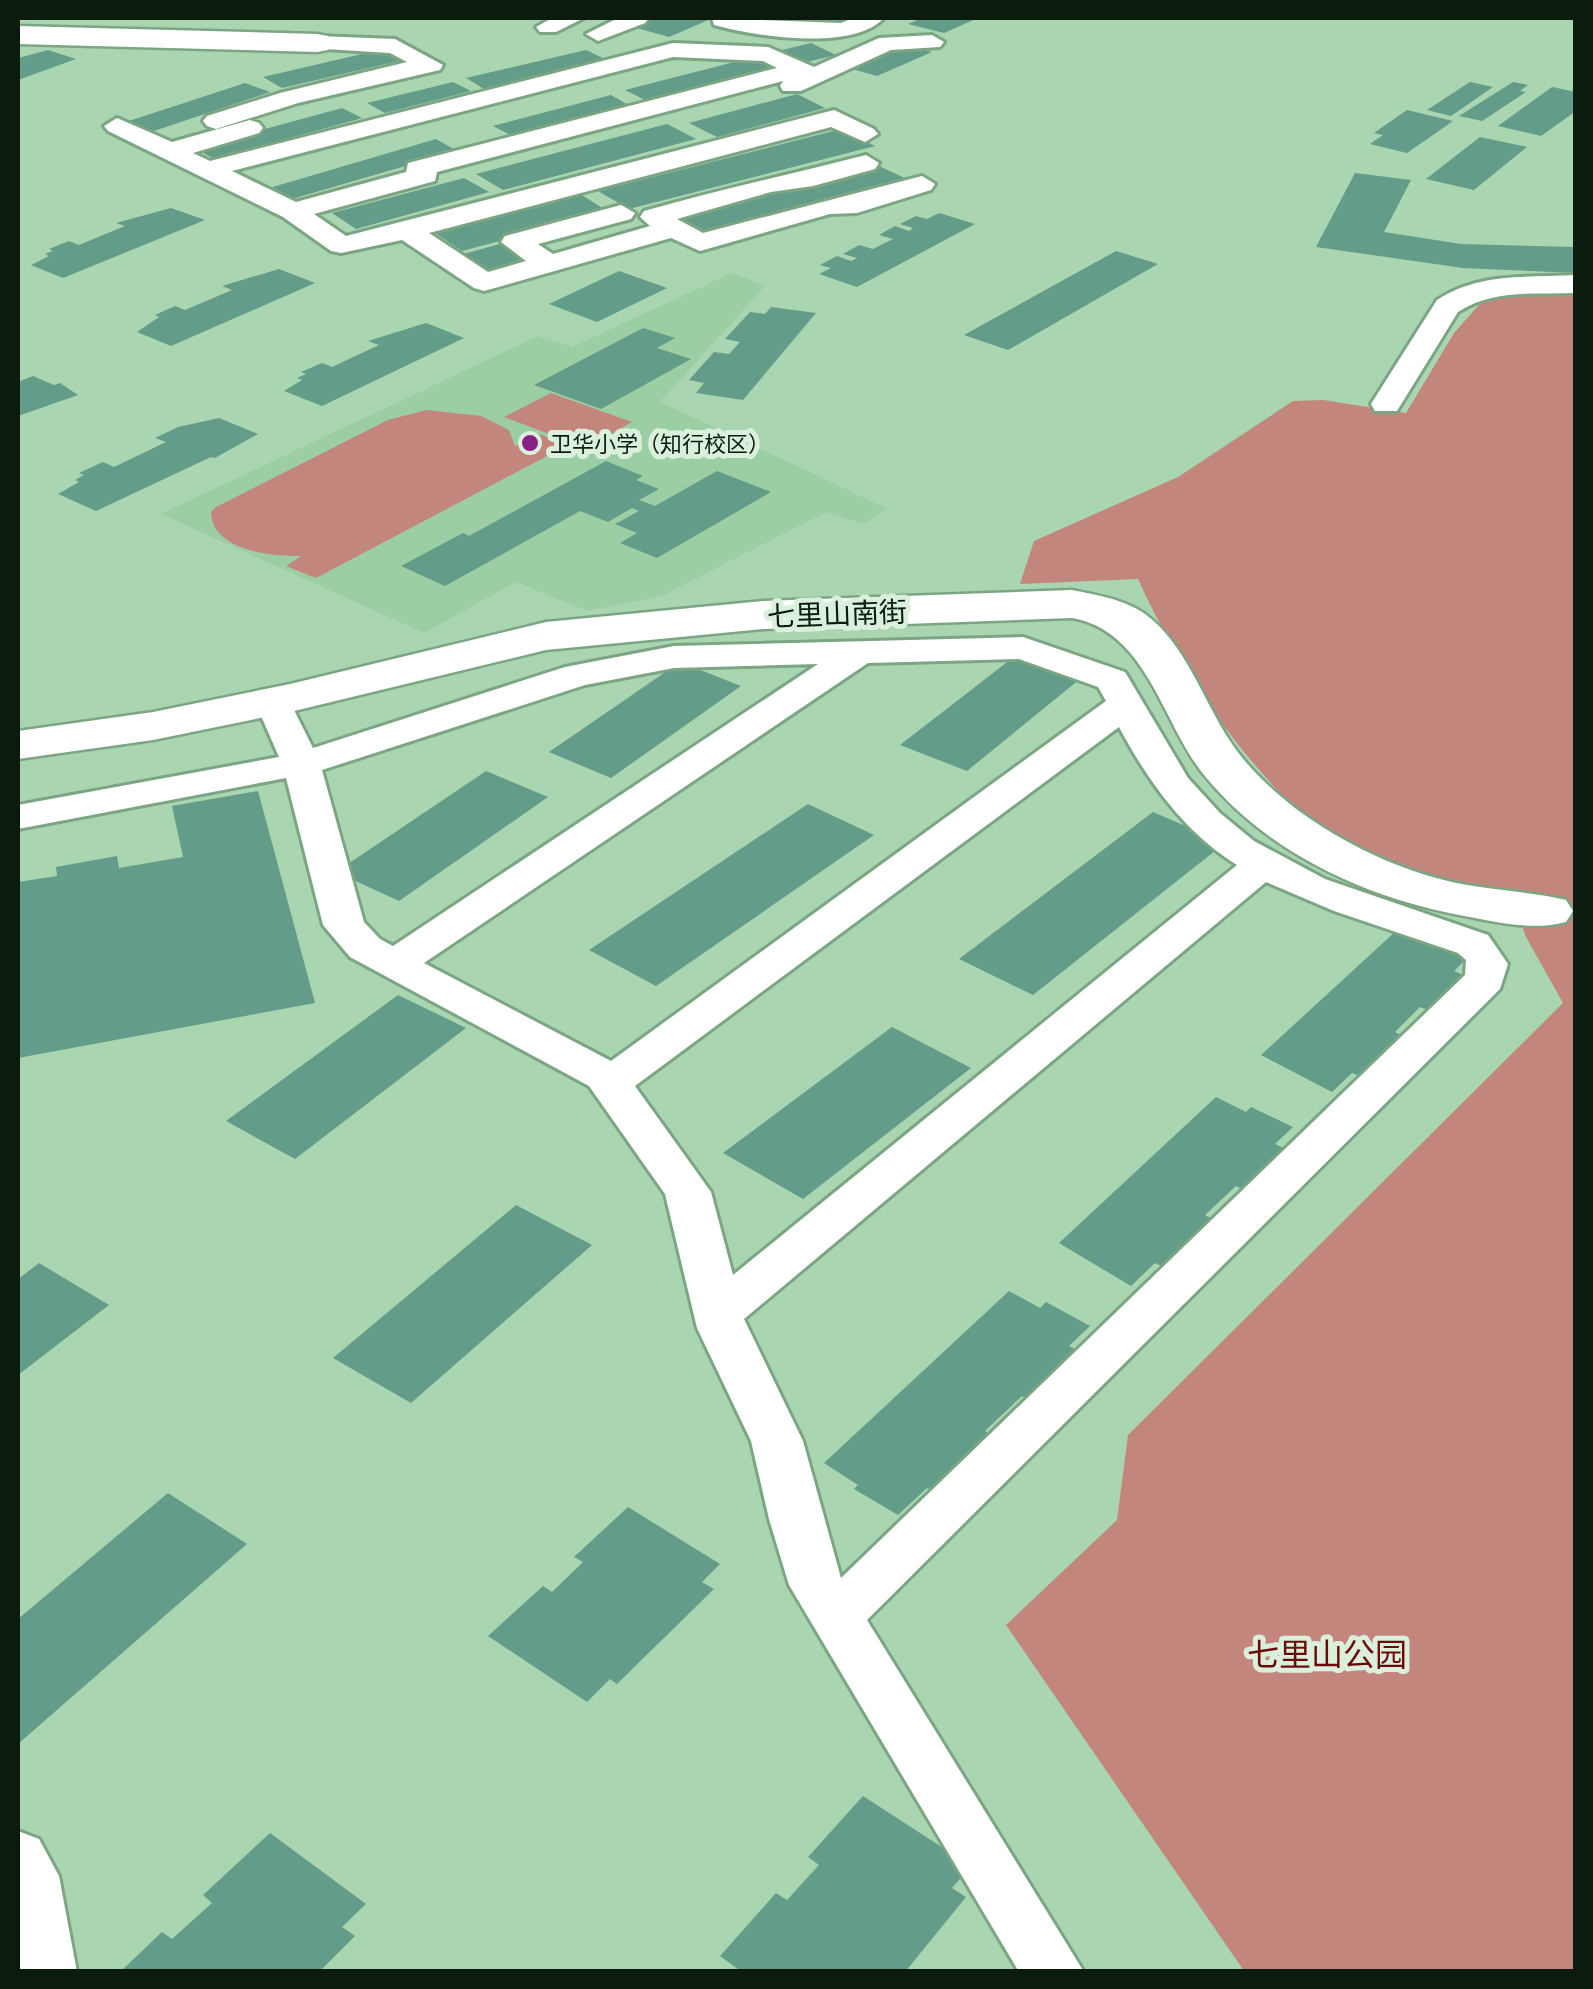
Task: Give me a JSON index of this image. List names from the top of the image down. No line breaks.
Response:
{"streets":{"street":["七里山南街"]},"parks":["七里山公园"],"places":["卫华小学（知行校区）"]}
